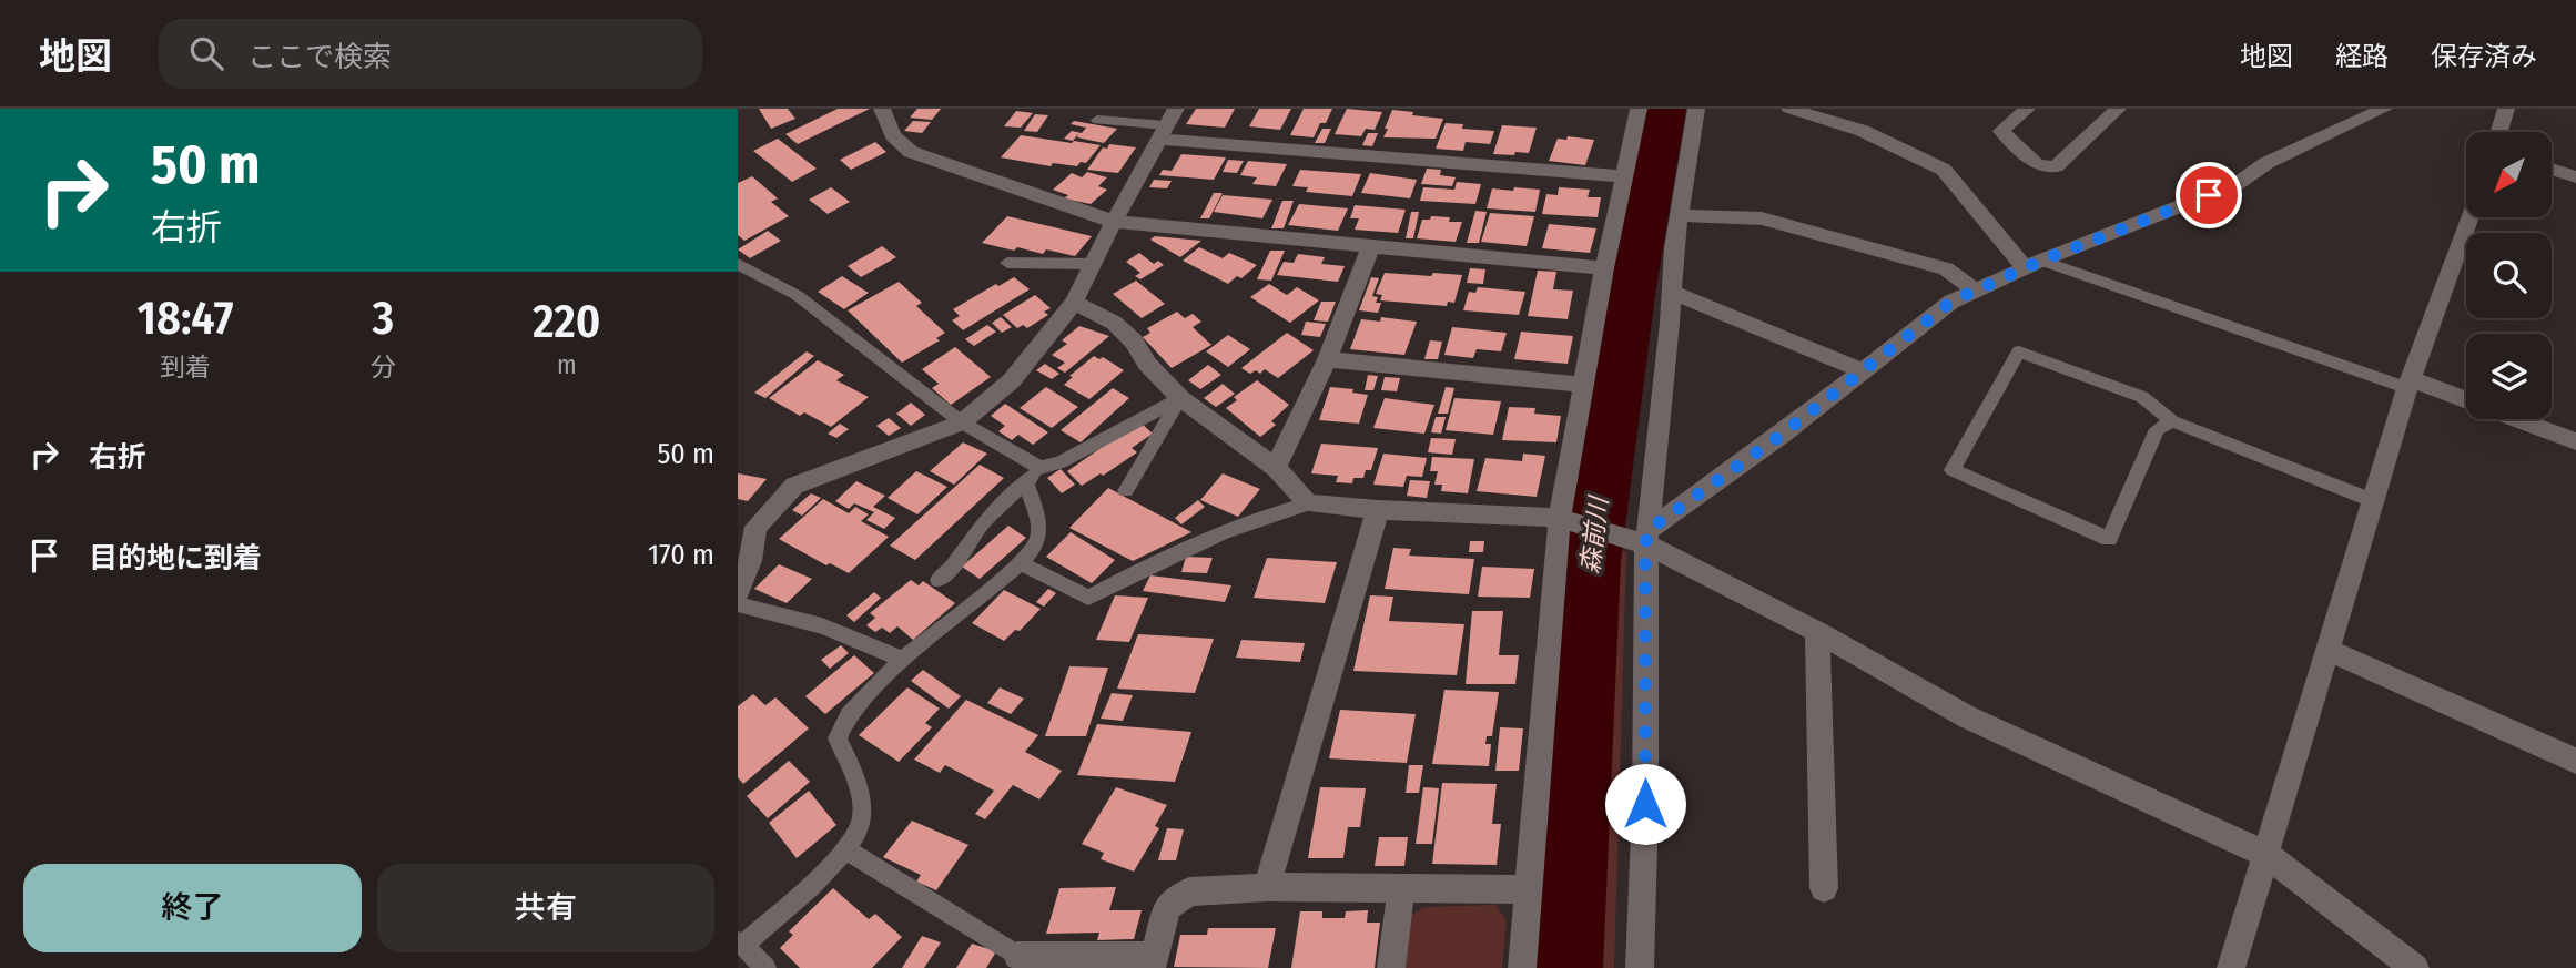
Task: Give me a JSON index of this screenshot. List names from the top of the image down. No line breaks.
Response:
{"water":["森前川"],"north":"bottom left","page":{"header":"地図","search":"ここで検索","nav":["地図","経路","保存済み"],"turn":["50 m","右折"],"eta":["18:47","到着","3","分","220","m"],"list":[{"name":"右折","value":"50 m"},{"name":"目的地に到着","value":"170 m"}],"buttons":["終了","共有"]}}
